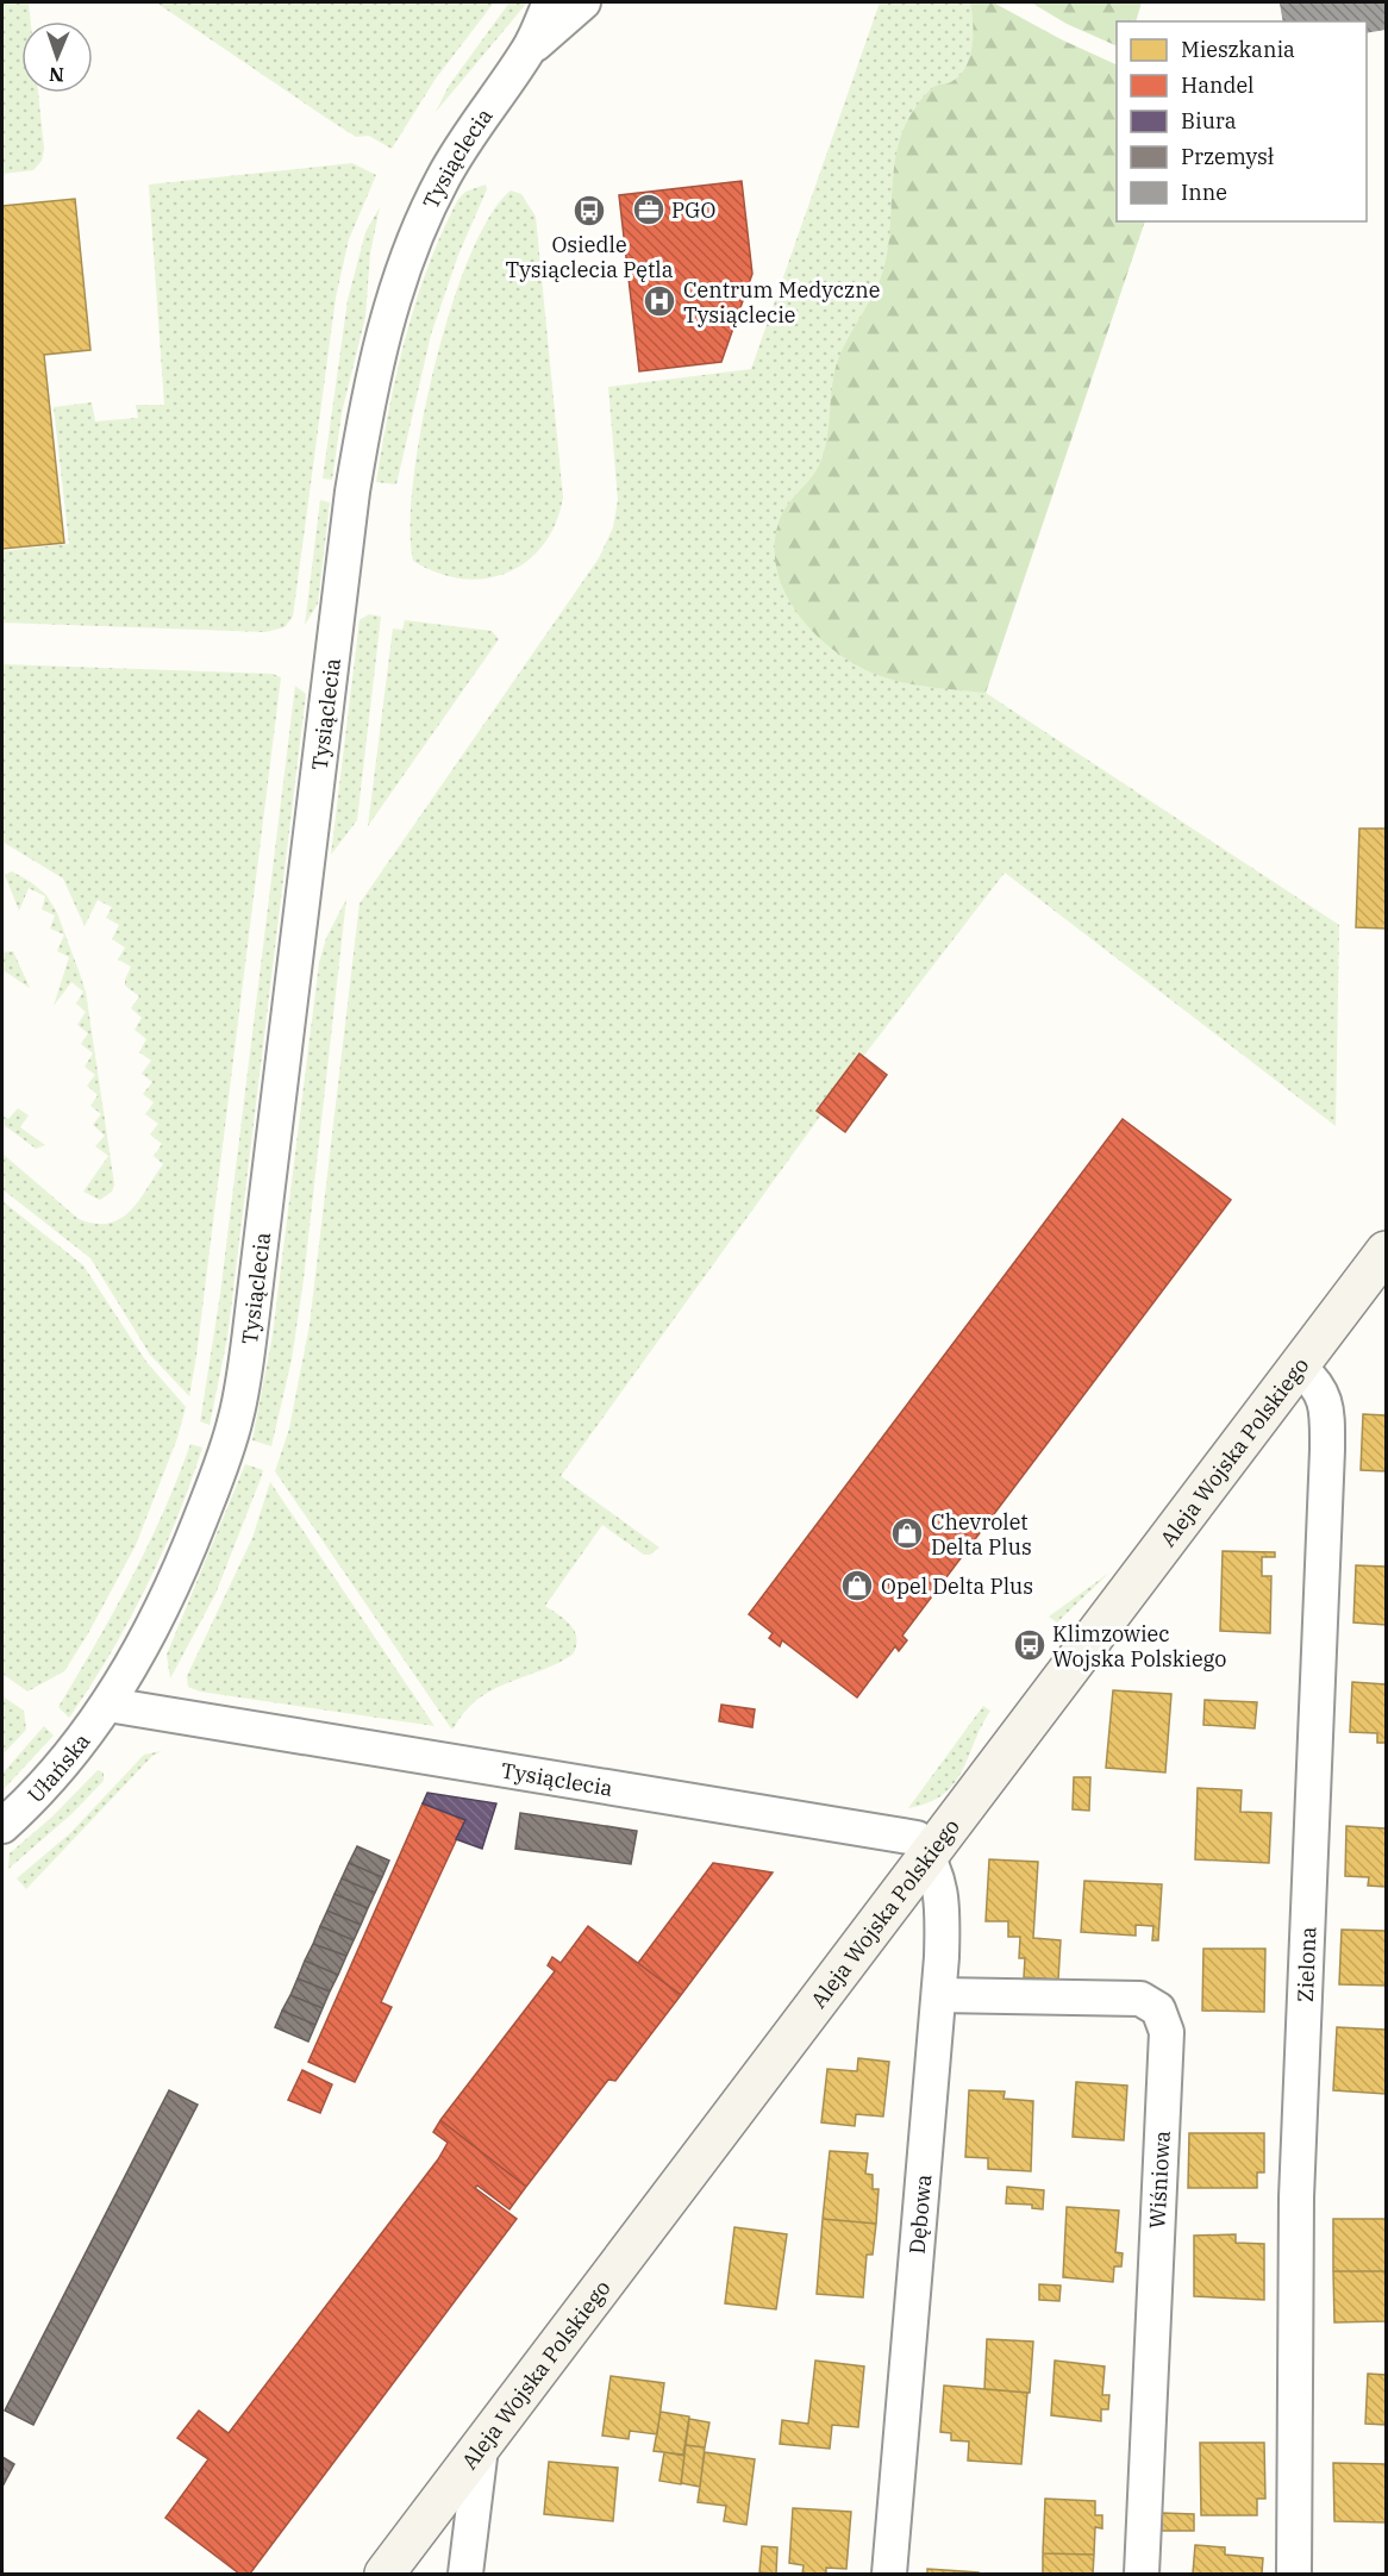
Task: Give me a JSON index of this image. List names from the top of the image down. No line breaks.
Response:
{"streets":{"main road":["Aleja Wojska Polskiego"],"street":["Tysiąclecia","Ułańska","Zielona","Wiśniowa","Dębowa"]},"crossings":[["Tysiąclecia","Aleja Wojska Polskiego"],["Tysiąclecia","Ułańska"],["Tysiąclecia","Dębowa"],["Aleja Wojska Polskiego","Zielona"],["Aleja Wojska Polskiego","Dębowa"],["Wiśniowa","Dębowa"]],"places":{"office":["PGO"],"bus stop":["Osiedle Tysiąclecia Pętla","Klimzowiec Wojska Polskiego"],"hospital":["Centrum Medyczne Tysiąclecie"],"shop":["Chevrolet Delta Plus","Opel Delta Plus"]},"legend":["Mieszkania","Handel","Biura","Przemysł","Inne"],"north":"bottom"}
